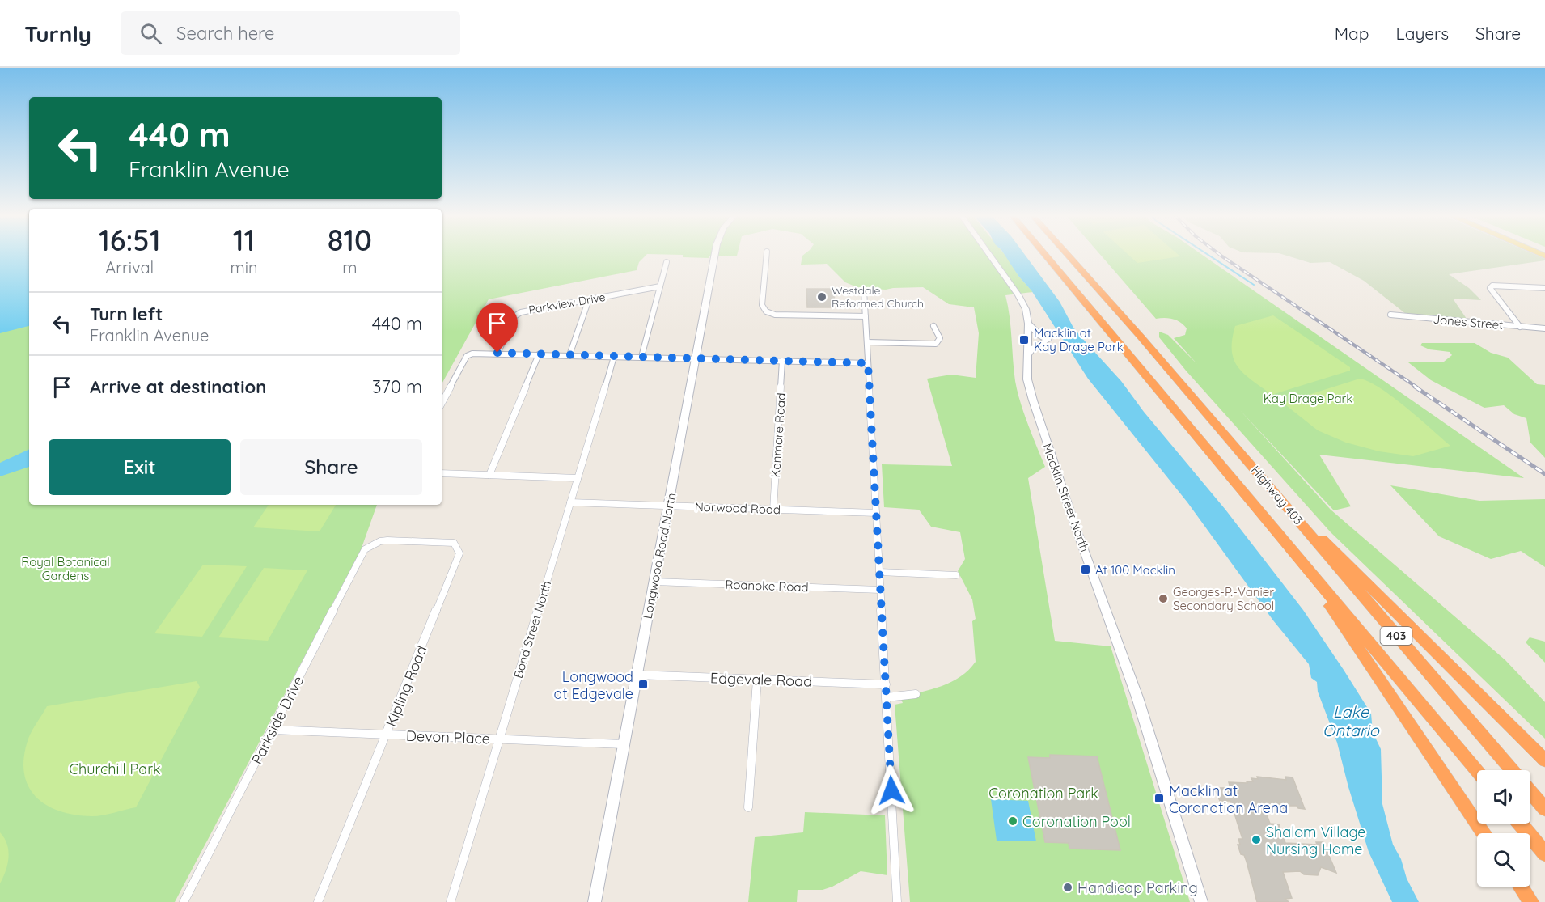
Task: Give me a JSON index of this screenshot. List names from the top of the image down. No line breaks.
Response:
{"streets":{"highway":["Highway 403","403"],"street":["Parkview Drive","Jones Street","Kenmore Road","Macklin Street North","Norwood Road","Longwood Road North","Roanoke Road","Bond Street North","Edgevale Road","Kipling Road","Parkside Drive","Devon Place"]},"crossings":[["Kenmore Road","Norwood Road"],["Norwood Road","Longwood Road North"],["Norwood Road","Bond Street North"],["Longwood Road North","Roanoke Road"],["Longwood Road North","Edgevale Road"],["Longwood Road North","Devon Place"],["Bond Street North","Devon Place"],["Kipling Road","Parkside Drive"],["Kipling Road","Devon Place"],["Parkside Drive","Devon Place"]],"water":["Lake Ontario"],"parks":["Kay Drage Park","Royal Botanical Gardens","Churchill Park","Coronation Park"],"places":{"other":["Westdale Reformed Church","Georges-P.-Vanier Secondary School","Coronation Pool","Shalom Village Nursing Home","Handicap Parking"],"transit":["Macklin at Kay Drage Park","At 100 Macklin","Longwood at Edgevale","Macklin at Coronation Arena"]},"page":{"header":"Turnly","search":"Search here","nav":["Map","Layers","Share"],"turn":["440 m","Franklin Avenue"],"eta":["16:51","Arrival","11","min","810","m"],"list":[{"name":"Turn left","note":"Franklin Avenue","value":"440 m"},{"name":"Arrive at destination","value":"370 m"}],"buttons":["Exit","Share"]}}
